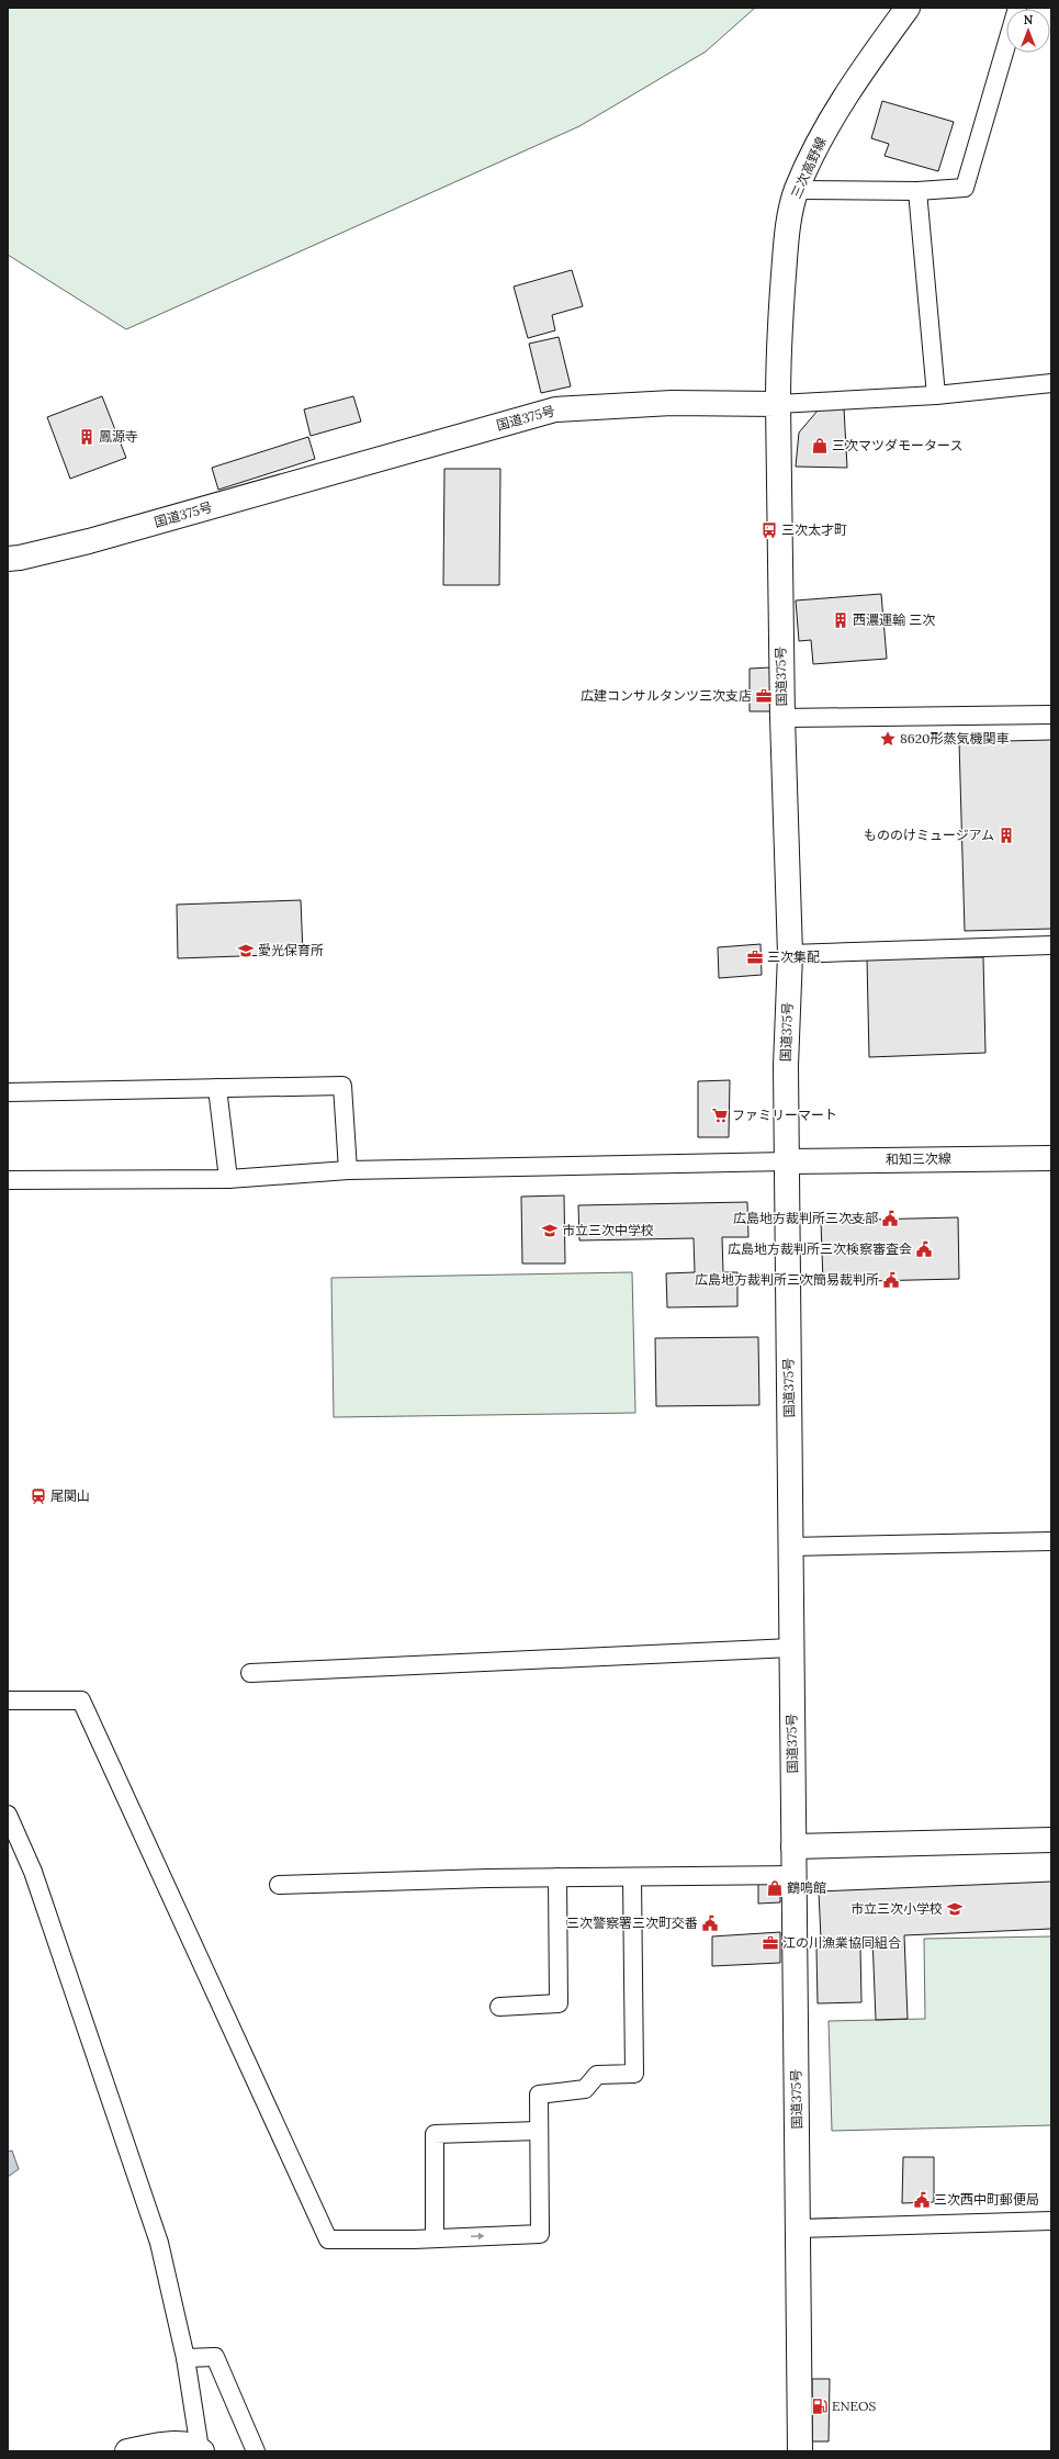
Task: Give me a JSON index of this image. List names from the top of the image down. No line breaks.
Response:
{"streets":{"main road":["三次高野線","国道375号","和知三次線"]},"crossings":[["三次高野線","国道375号"],["国道375号","和知三次線"]],"places":{"building":["鳳源寺","西濃運輸 三次","もののけミュージアム"],"shop":["三次マツダモータース","鶴鳴館"],"bus stop":["三次太才町"],"office":["広建コンサルタンツ三次支店","三次集配","江の川漁業協同組合"],"place":["8620形蒸気機関車"],"school or university":["愛光保育所","市立三次中学校","市立三次小学校"],"supermarket":["ファミリーマート"],"public building":["広島地方裁判所三次支部","広島地方裁判所三次検察審査会","広島地方裁判所三次簡易裁判所","三次警察署三次町交番","三次西中町郵便局"],"station":["尾関山"],"fuel station":["ENEOS"]},"north":"top"}
